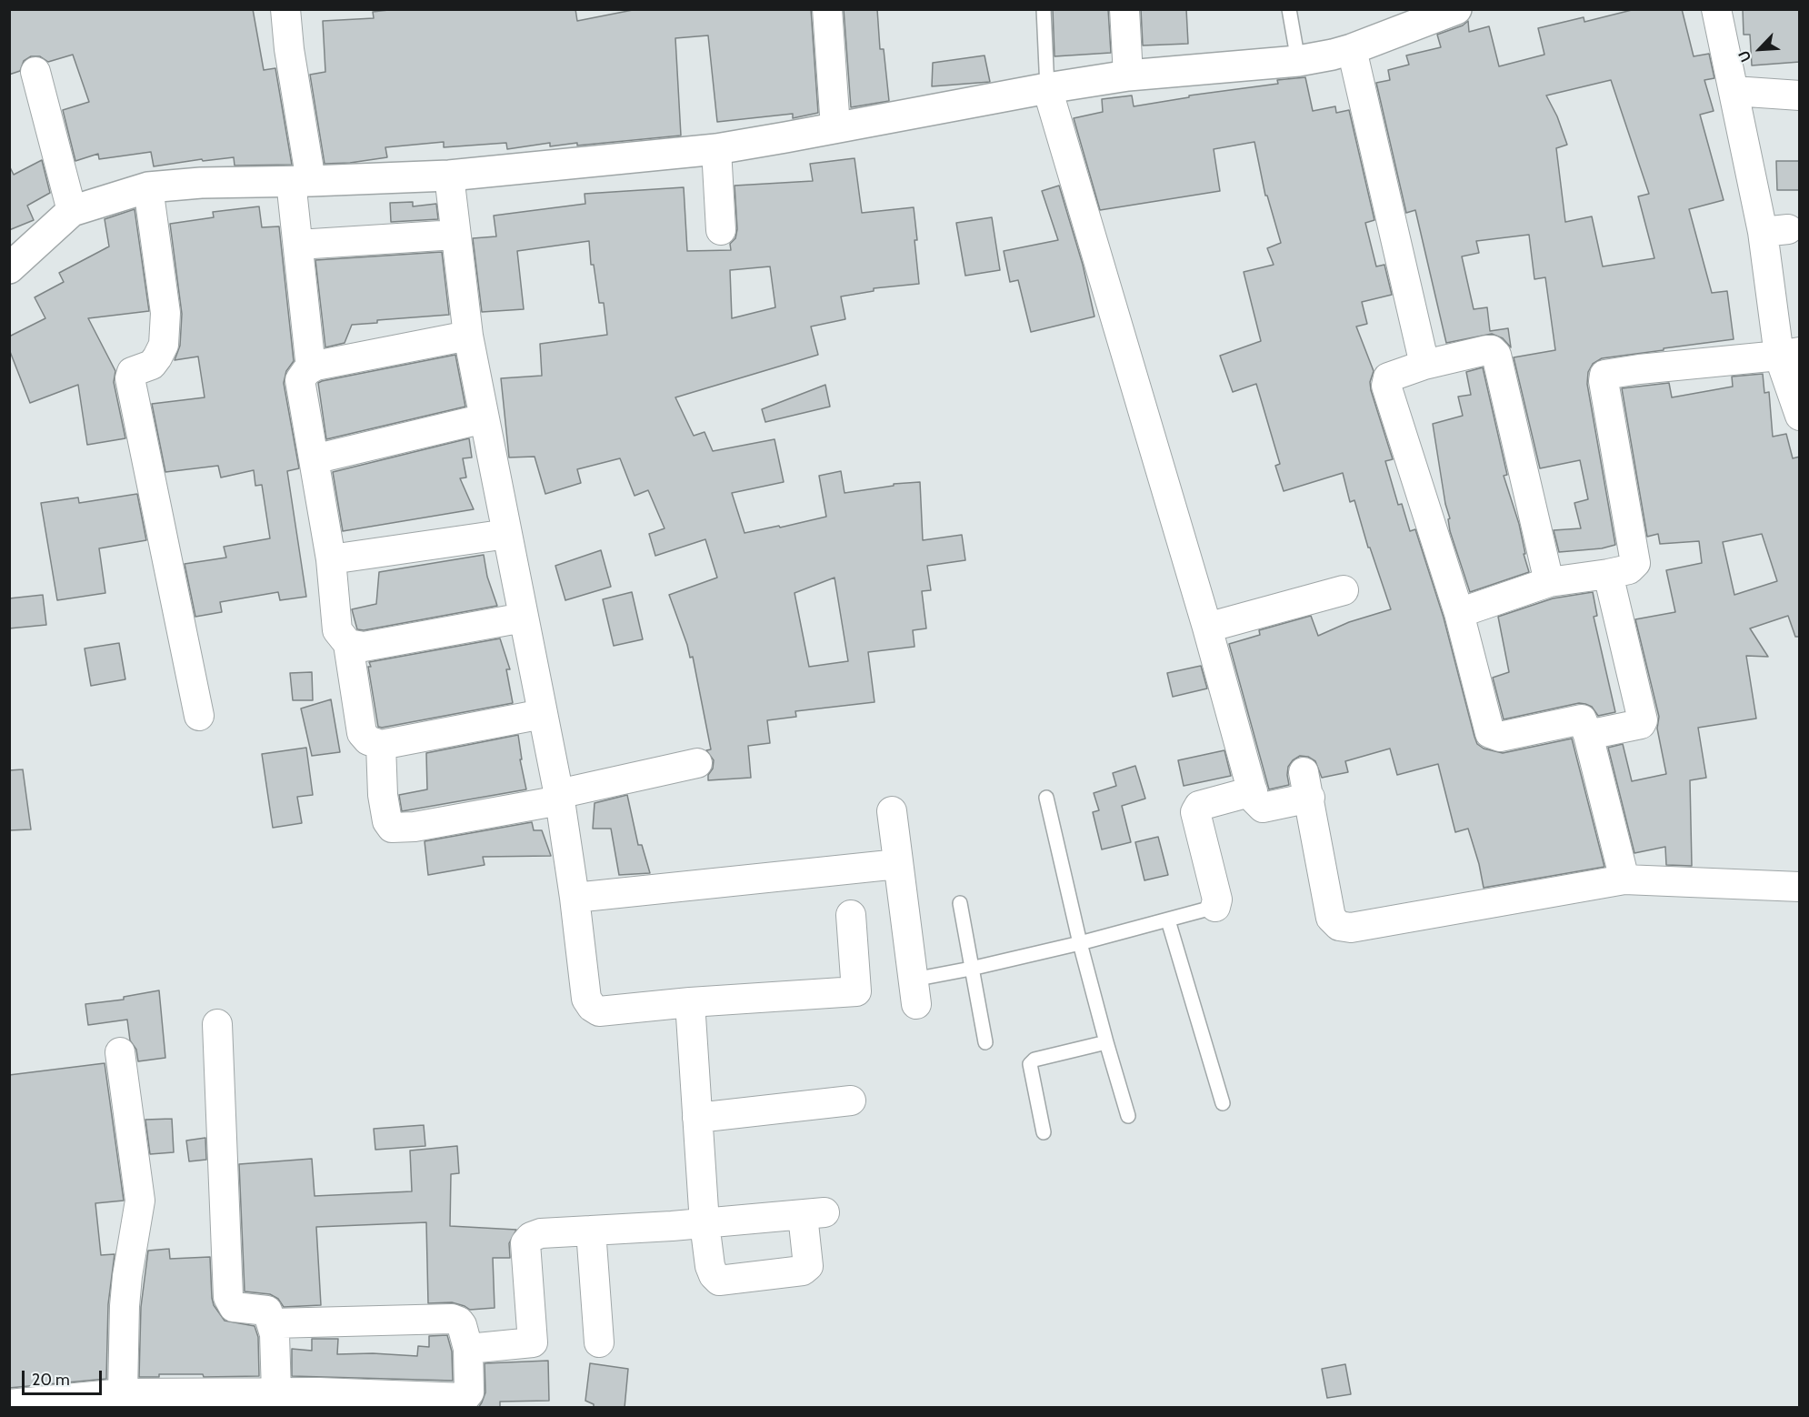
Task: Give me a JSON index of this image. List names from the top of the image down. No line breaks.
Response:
{"scale_bar":"20 m","north":"bottom left"}
